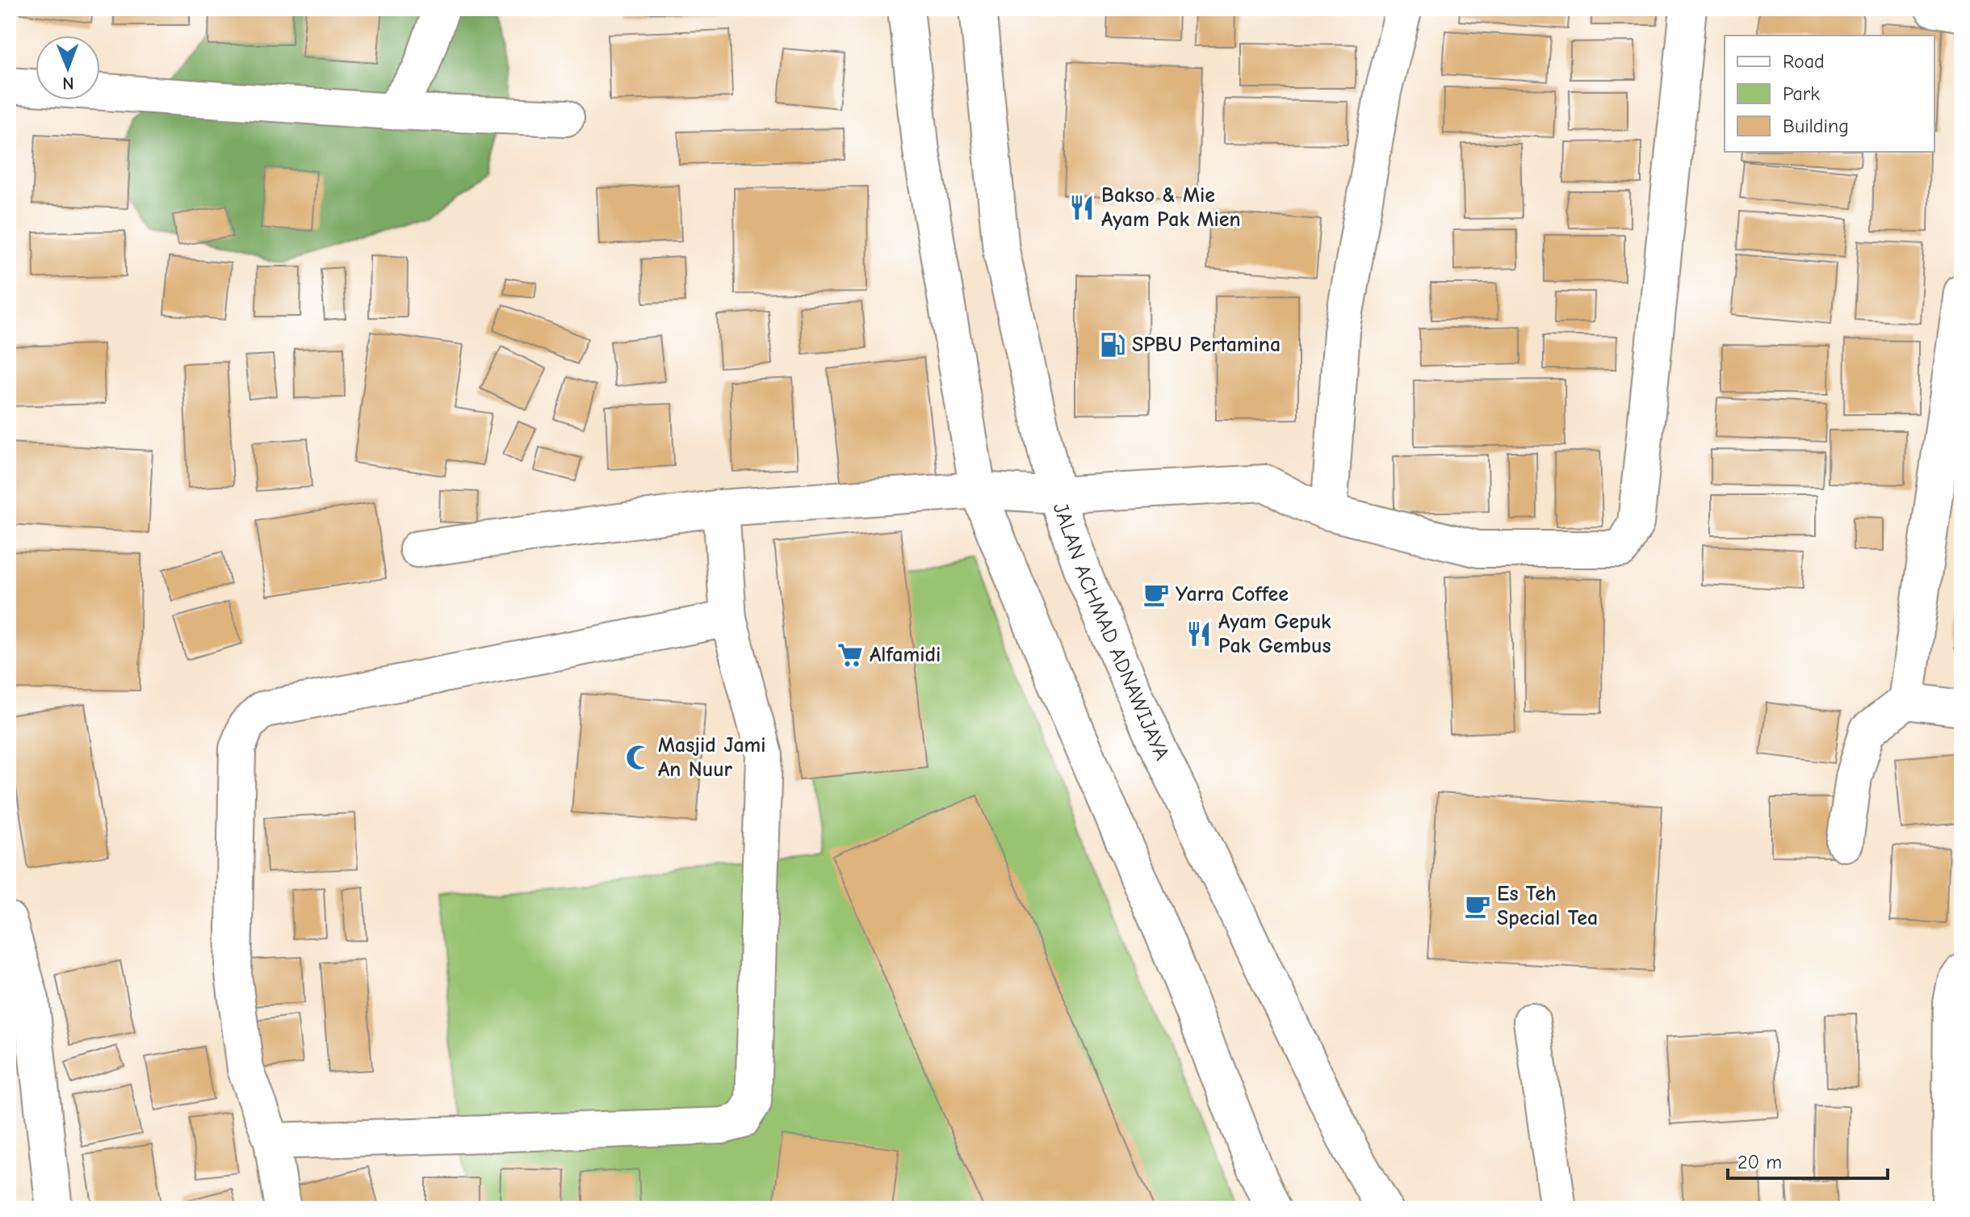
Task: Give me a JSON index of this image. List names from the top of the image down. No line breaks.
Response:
{"streets":{"street":["JALAN ACHMAD ADNAWIJAYA"]},"places":{"restaurant":["Bakso & Mie Ayam Pak Mien","Ayam Gepuk Pak Gembus"],"fuel station":["SPBU Pertamina"],"cafe":["Yarra Coffee","Es Teh Special Tea"],"supermarket":["Alfamidi"],"mosque":["Masjid Jami An Nuur"]},"legend":["Road","Park","Building"],"scale_bar":"20 m","north":"bottom"}
